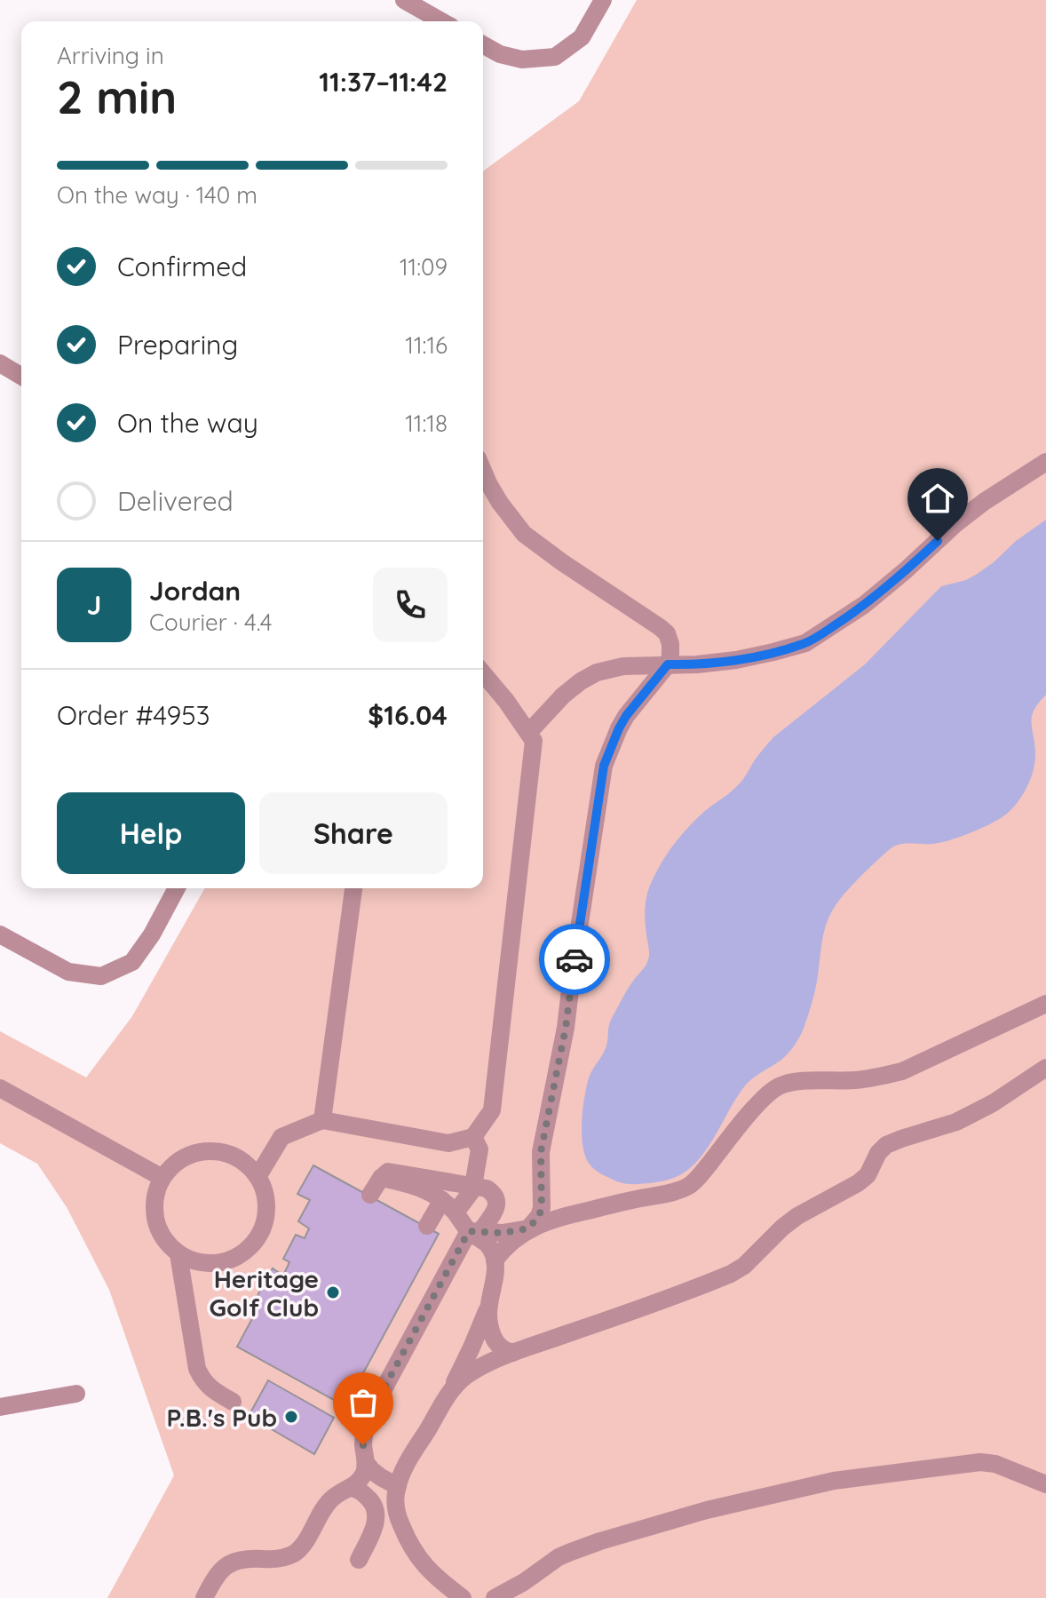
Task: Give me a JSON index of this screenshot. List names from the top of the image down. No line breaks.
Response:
{"places":["Heritage Golf Club","P.B.'s Pub"],"page":{"heading":["2 min","Arriving in","11:37–11:42"],"panel":["Jordan","Courier · 4.4","Order #4953","$16.04"],"bar":"On the way · 140 m","list":[["Confirmed","11:09"],["Preparing","11:16"],["On the way","11:18"],"Delivered"],"round":"J","buttons":["Help","Share"]}}
